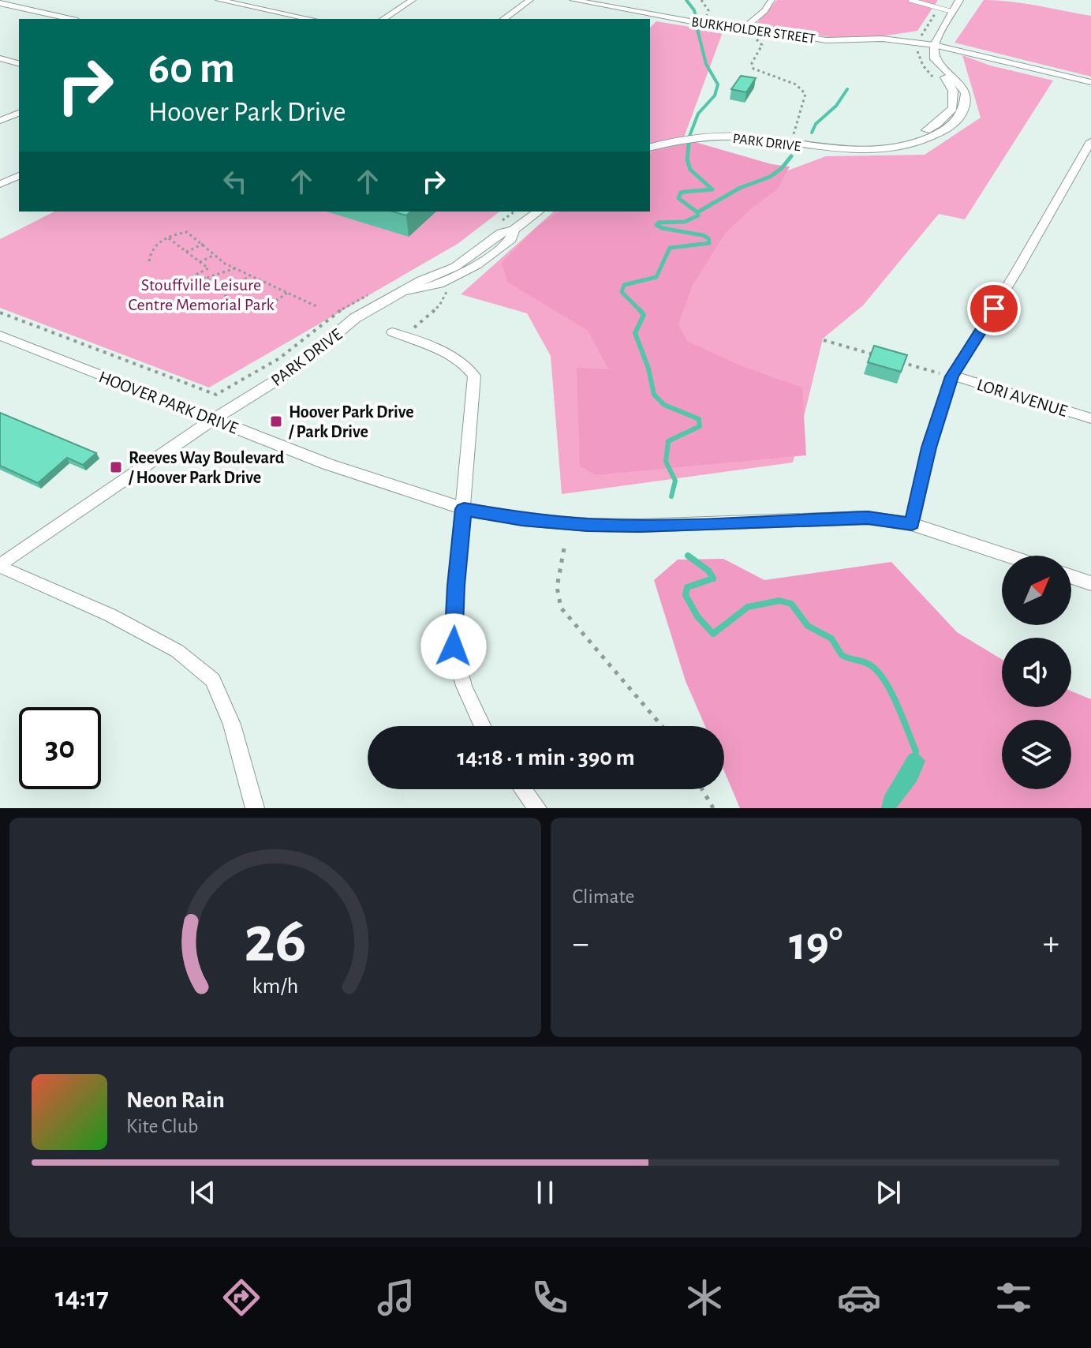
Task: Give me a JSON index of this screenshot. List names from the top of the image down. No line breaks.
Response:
{"streets":{"street":["BURKHOLDER STREET","PARK DRIVE","LORI AVENUE","HOOVER PARK DRIVE"]},"crossings":[["BURKHOLDER STREET","PARK DRIVE"],["PARK DRIVE","HOOVER PARK DRIVE"]],"parks":["Stouffville Leisure Centre Memorial Park"],"places":{"transit":["Hoover Park Drive / Park Drive","Reeves Way Boulevard / Hoover Park Drive"]},"north":"top right","page":{"turn":["60 m","Hoover Park Drive"],"limit":"30","trip":"14:18 · 1 min · 390 m","tile":"Climate","heat":["−","19°","+"],"song":["Neon Rain","Kite Club"],"tabs":"14:17","gauge":["26","km/h"]}}
